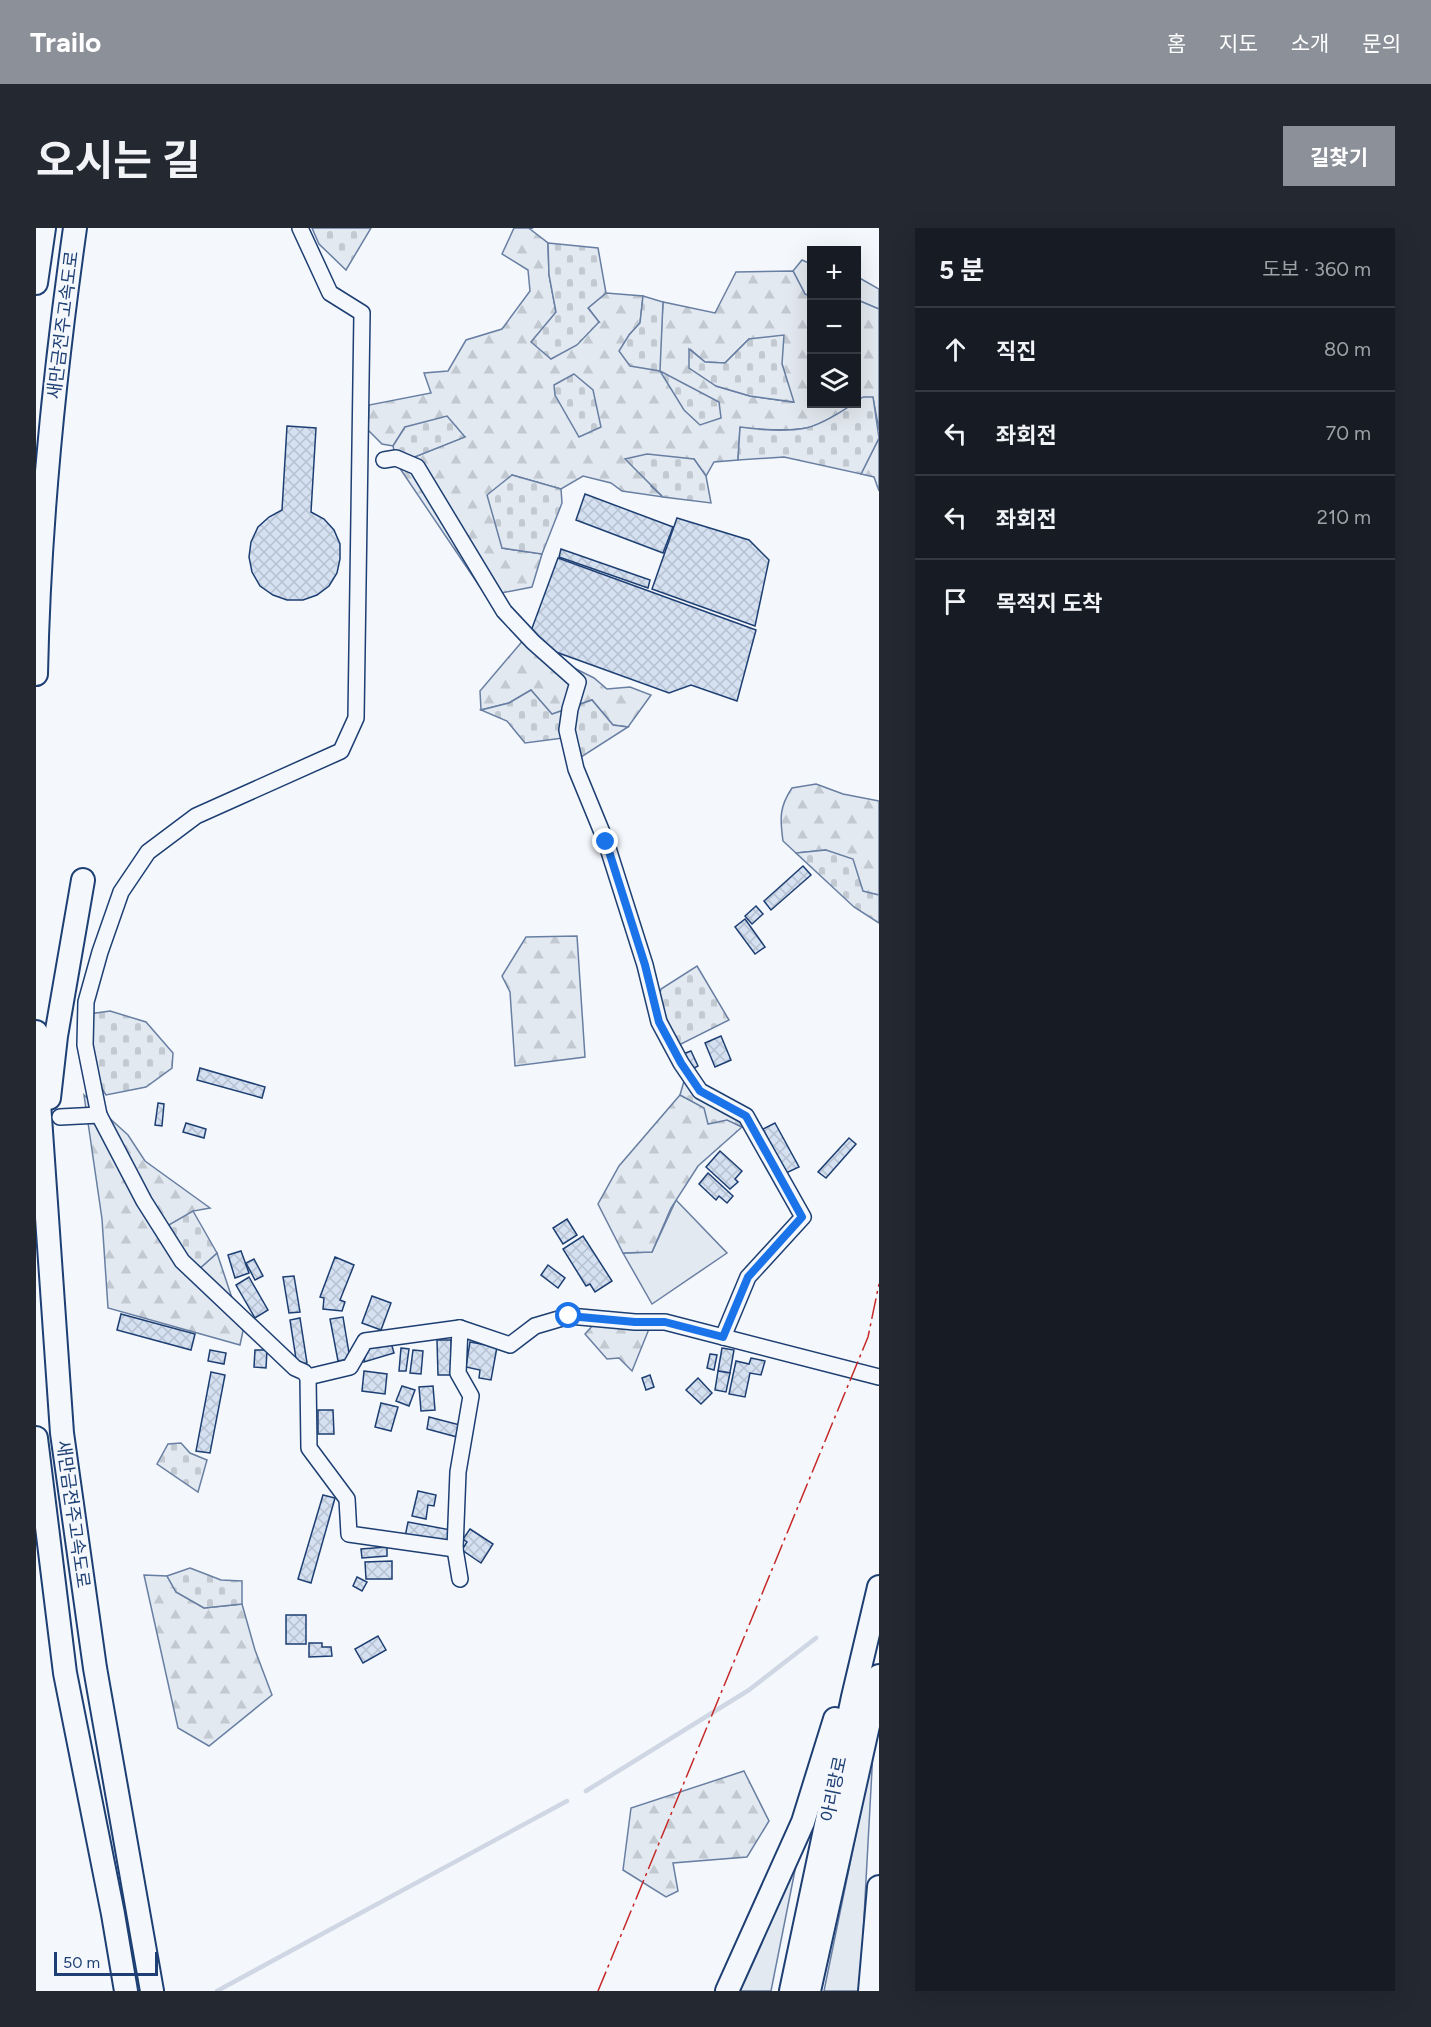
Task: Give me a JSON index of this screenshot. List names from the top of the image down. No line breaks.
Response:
{"streets":{"highway":["새만금전주고속도로","아리랑로"]},"scale_bar":"50 m","page":{"header":"Trailo","nav":["홈","지도","소개","문의"],"title":"오시는 길","buttons":"길찾기","heading":["5 분","도보 · 360 m"],"map_buttons":["+","−"],"list":[["직진","80 m"],["좌회전","70 m"],["좌회전","210 m"],"목적지 도착"],"scale":"50 m"}}
